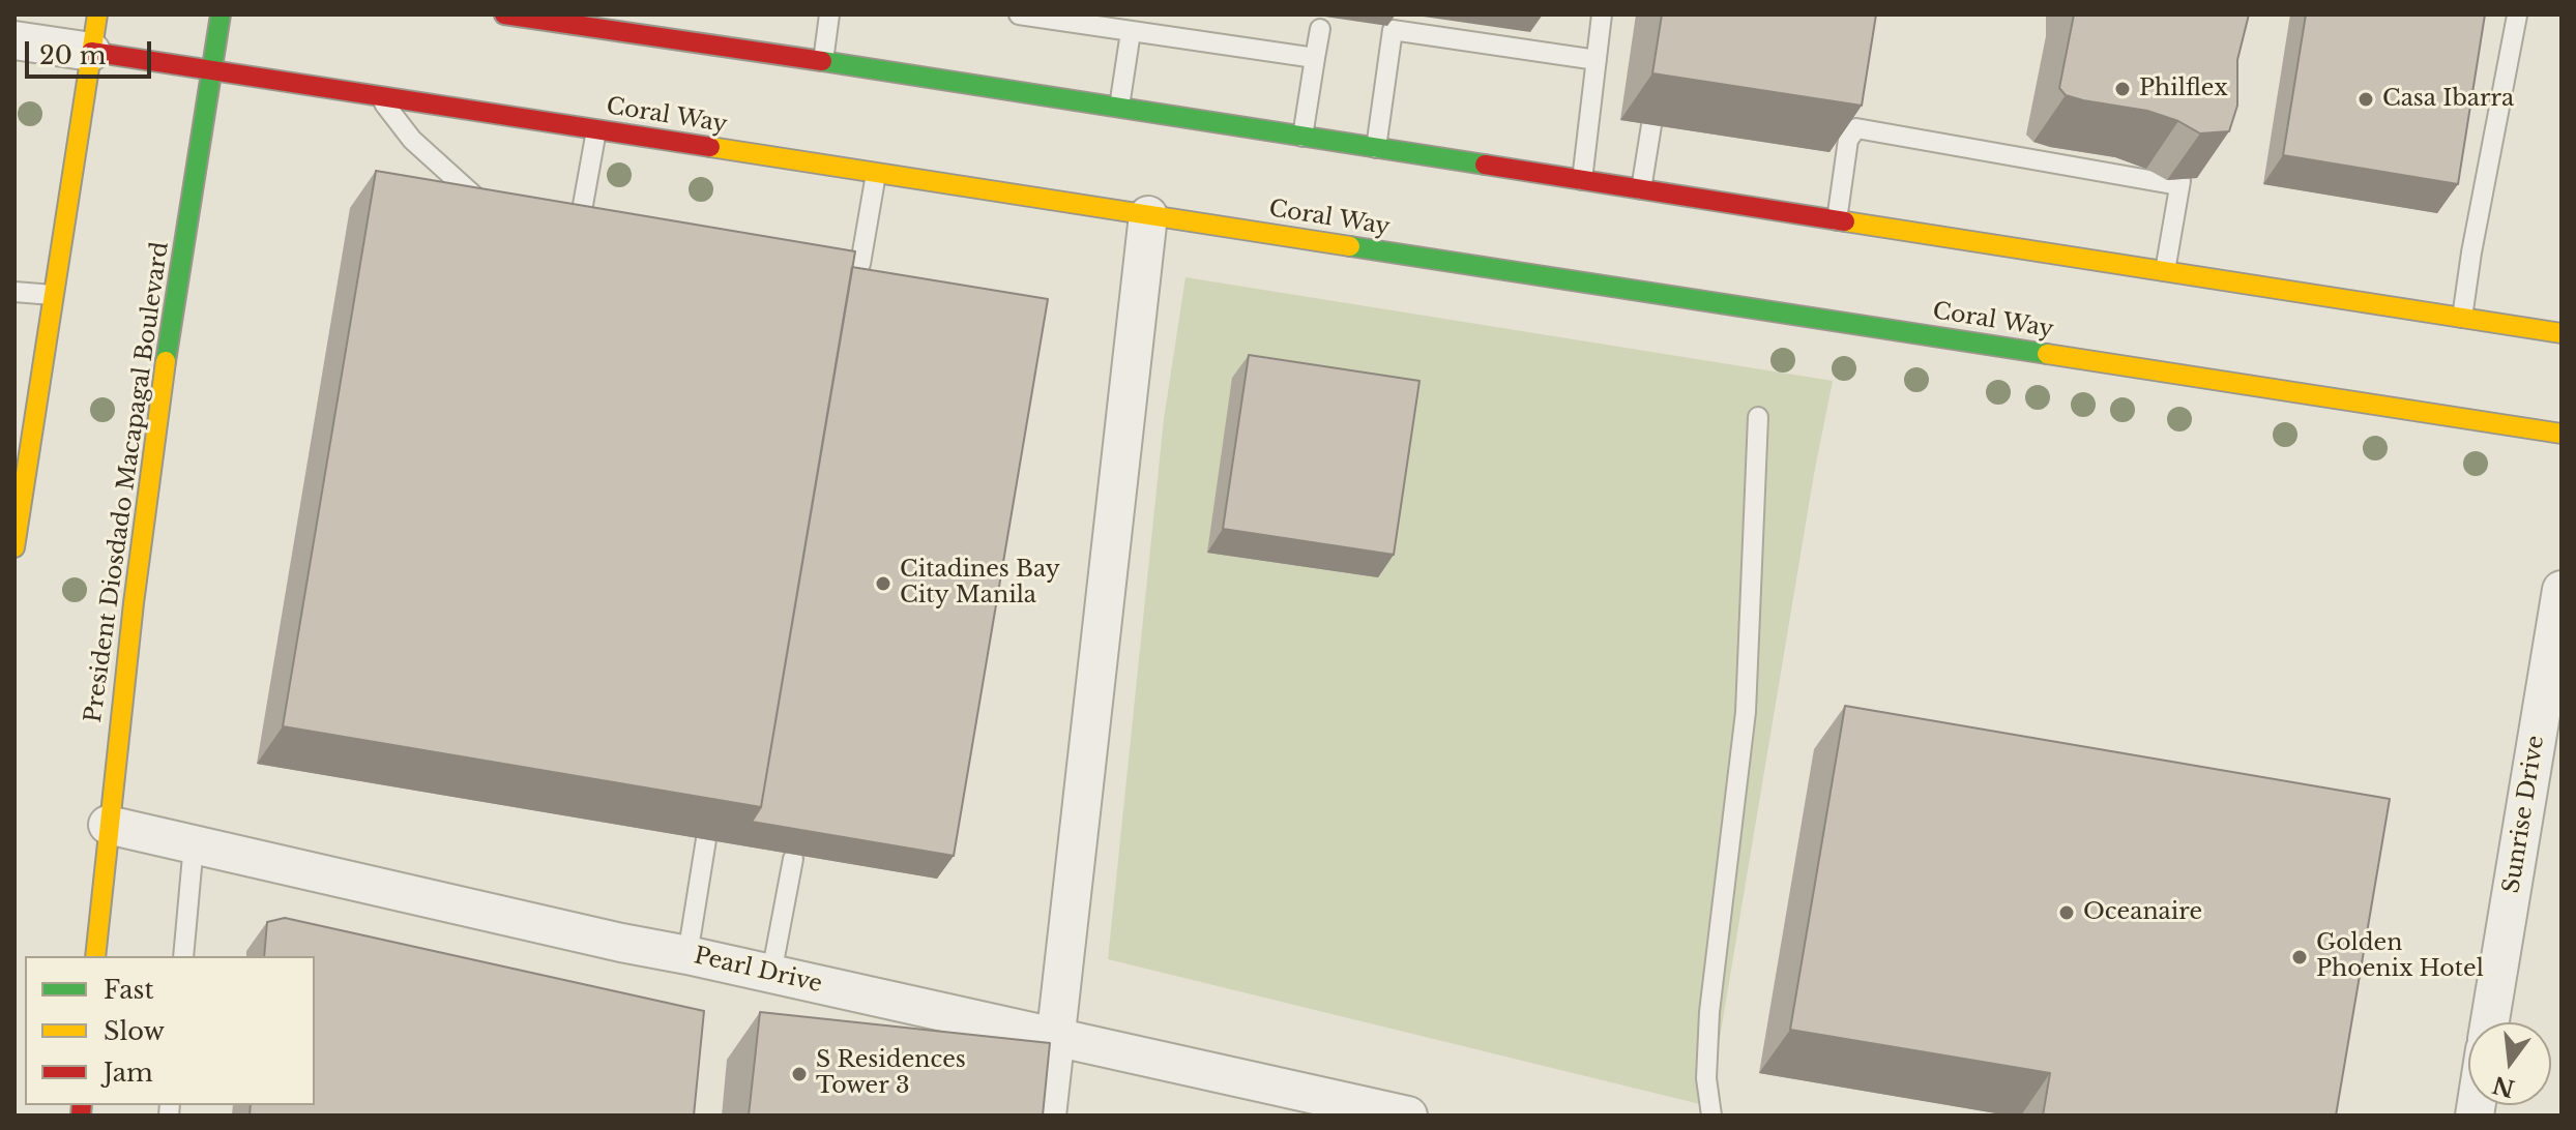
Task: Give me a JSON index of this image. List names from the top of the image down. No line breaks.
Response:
{"streets":{"street":["Coral Way","President Diosdado Macapagal Boulevard","Sunrise Drive","Pearl Drive"]},"crossings":[["Coral Way","President Diosdado Macapagal Boulevard"],["President Diosdado Macapagal Boulevard","Pearl Drive"]],"places":["Philflex","Casa Ibarra","Citadines Bay City Manila","Oceanaire","Golden Phoenix Hotel","S Residences Tower 3"],"legend":["Fast","Slow","Jam"],"scale_bar":"20 m","north":"bottom"}
